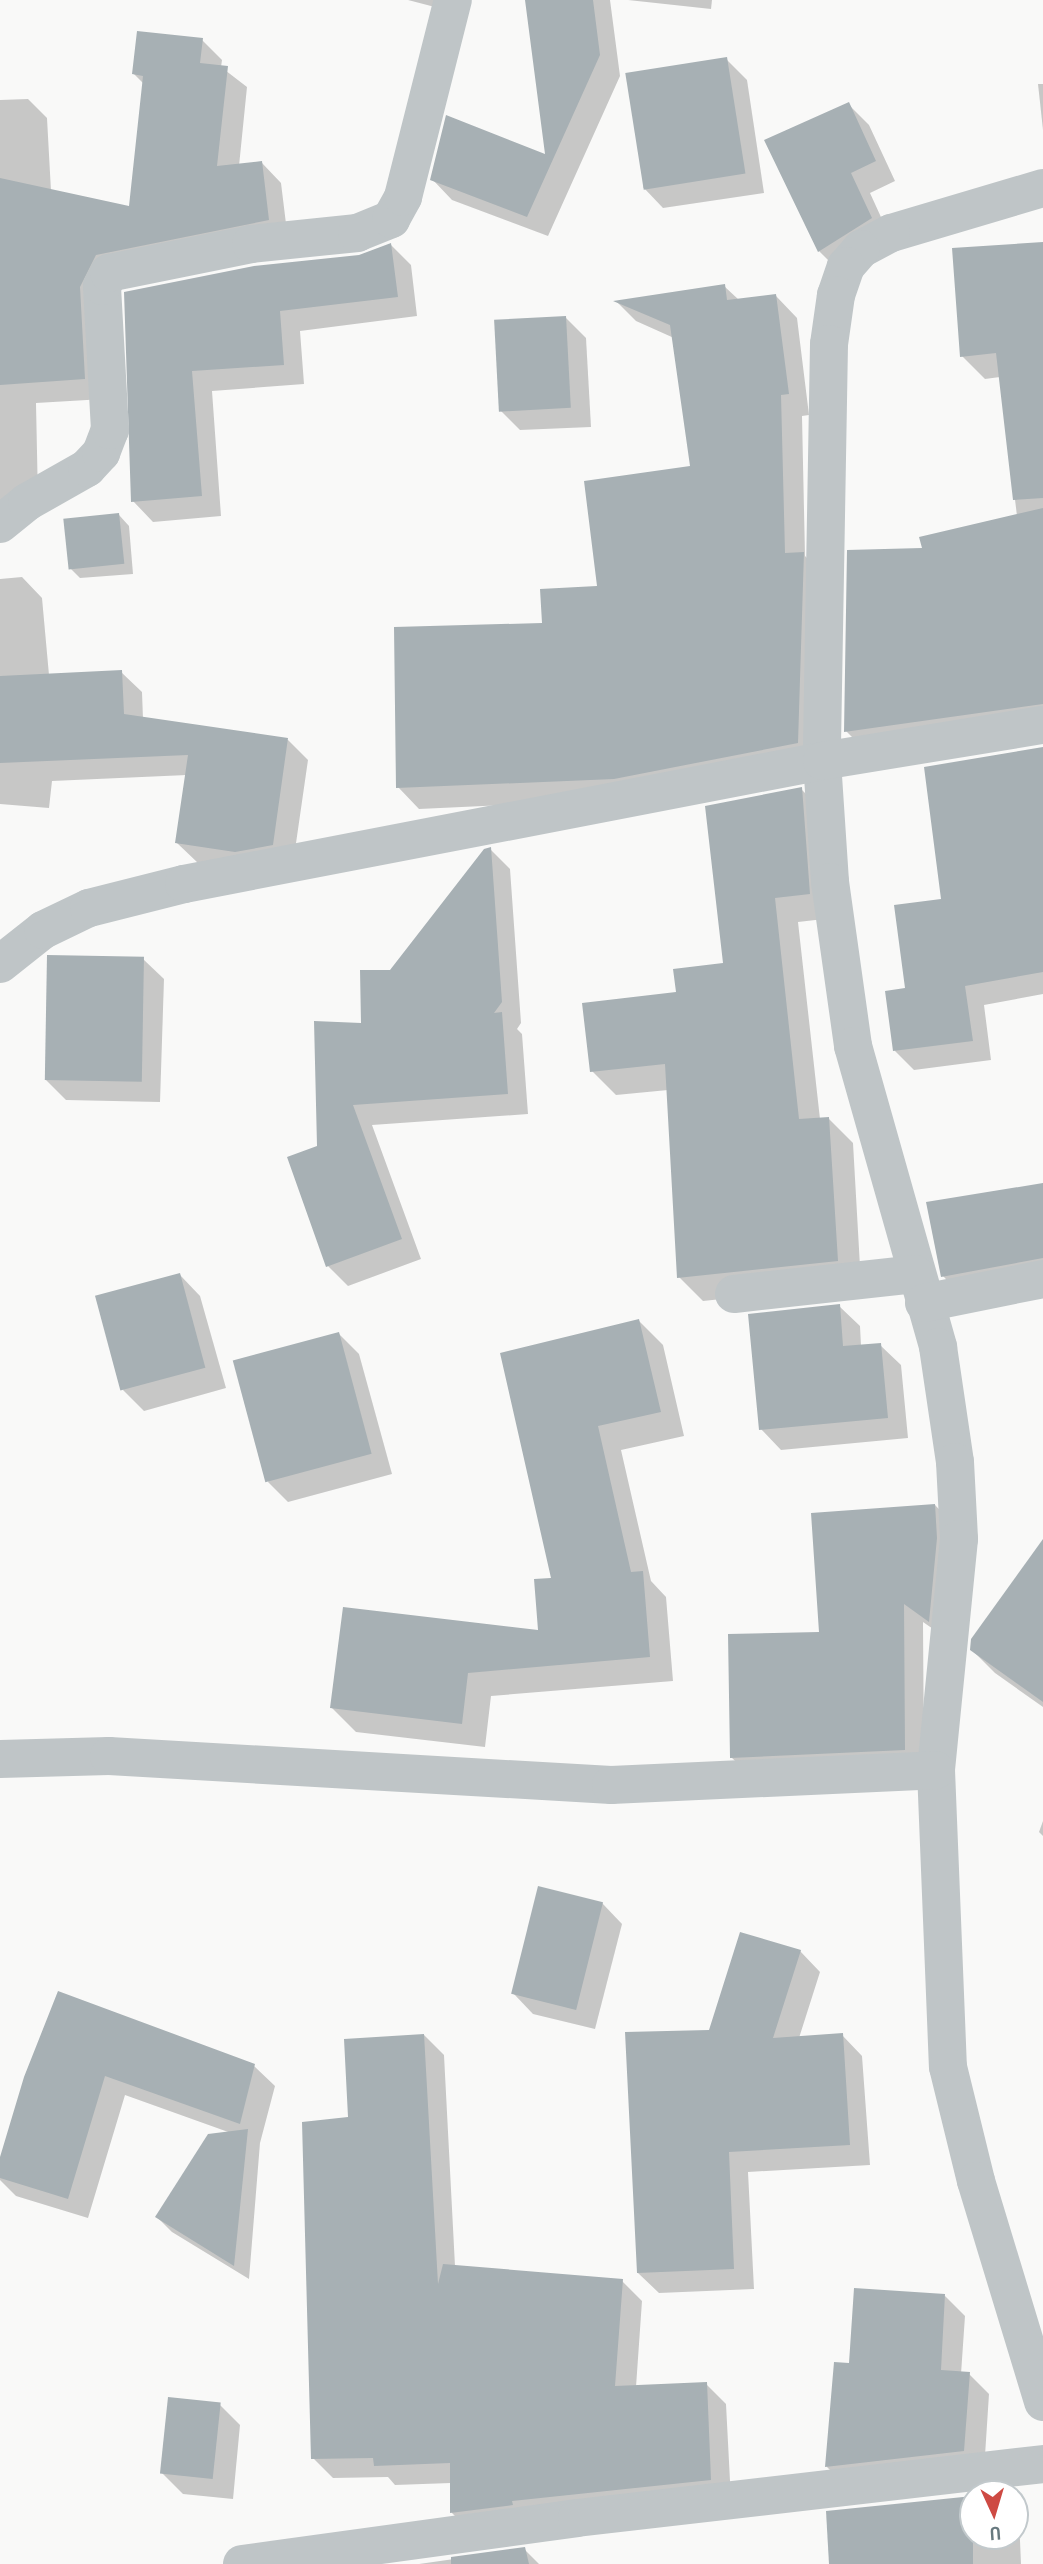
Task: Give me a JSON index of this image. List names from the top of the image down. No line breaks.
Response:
{"north":"bottom"}
